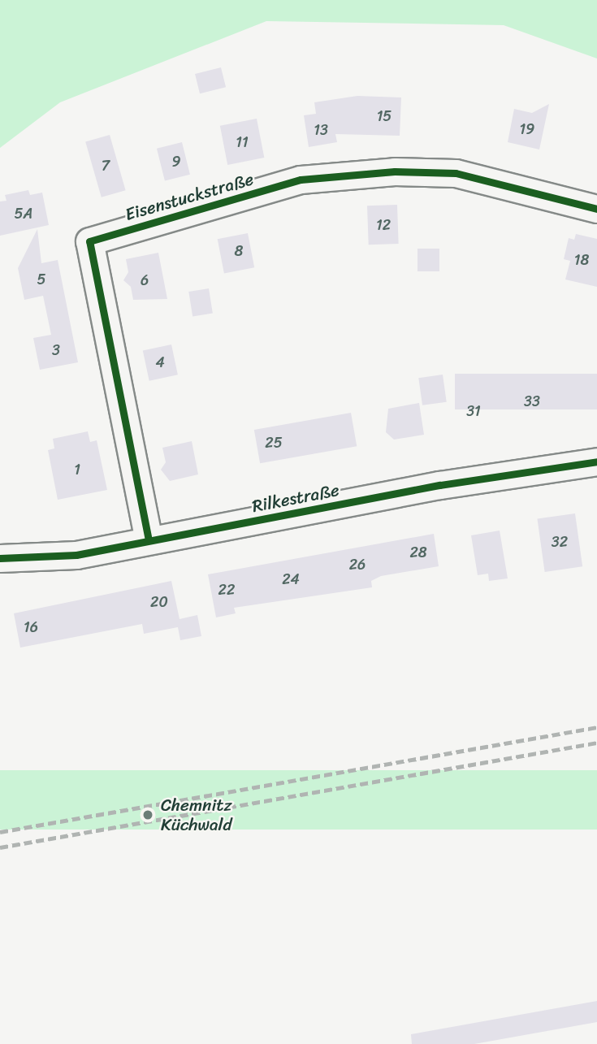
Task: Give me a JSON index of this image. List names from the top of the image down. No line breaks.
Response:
{"streets":{"street":["Eisenstuckstraße","Rilkestraße"]},"crossings":[["Eisenstuckstraße","Rilkestraße"]],"places":["Chemnitz Küchwald"],"house_numbers":["15","19","13","11","9","7","5A","12","8","18","5","6","3","4","33","31","25","1","32","28","26","24","22","20","16"]}
